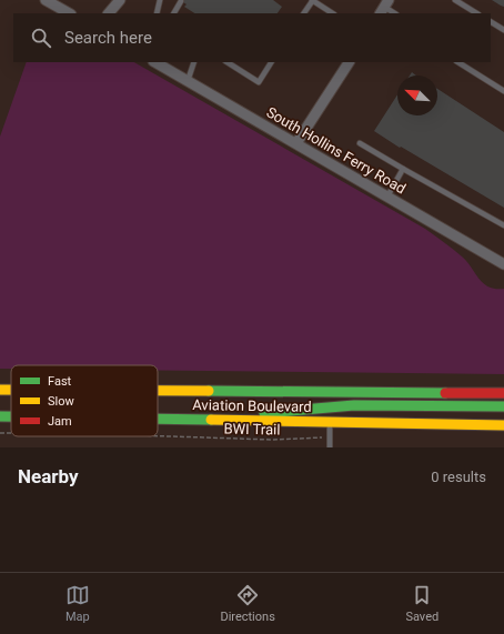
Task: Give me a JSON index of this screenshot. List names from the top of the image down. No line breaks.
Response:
{"streets":{"main road":["Aviation Boulevard"],"street":["South Hollins Ferry Road"],"path":["BWI Trail"]},"legend":["Fast","Slow","Jam"],"north":"top left","page":{"search":"Search here","heading":["Nearby","0 results"],"nav":["Map","Directions","Saved"]}}
